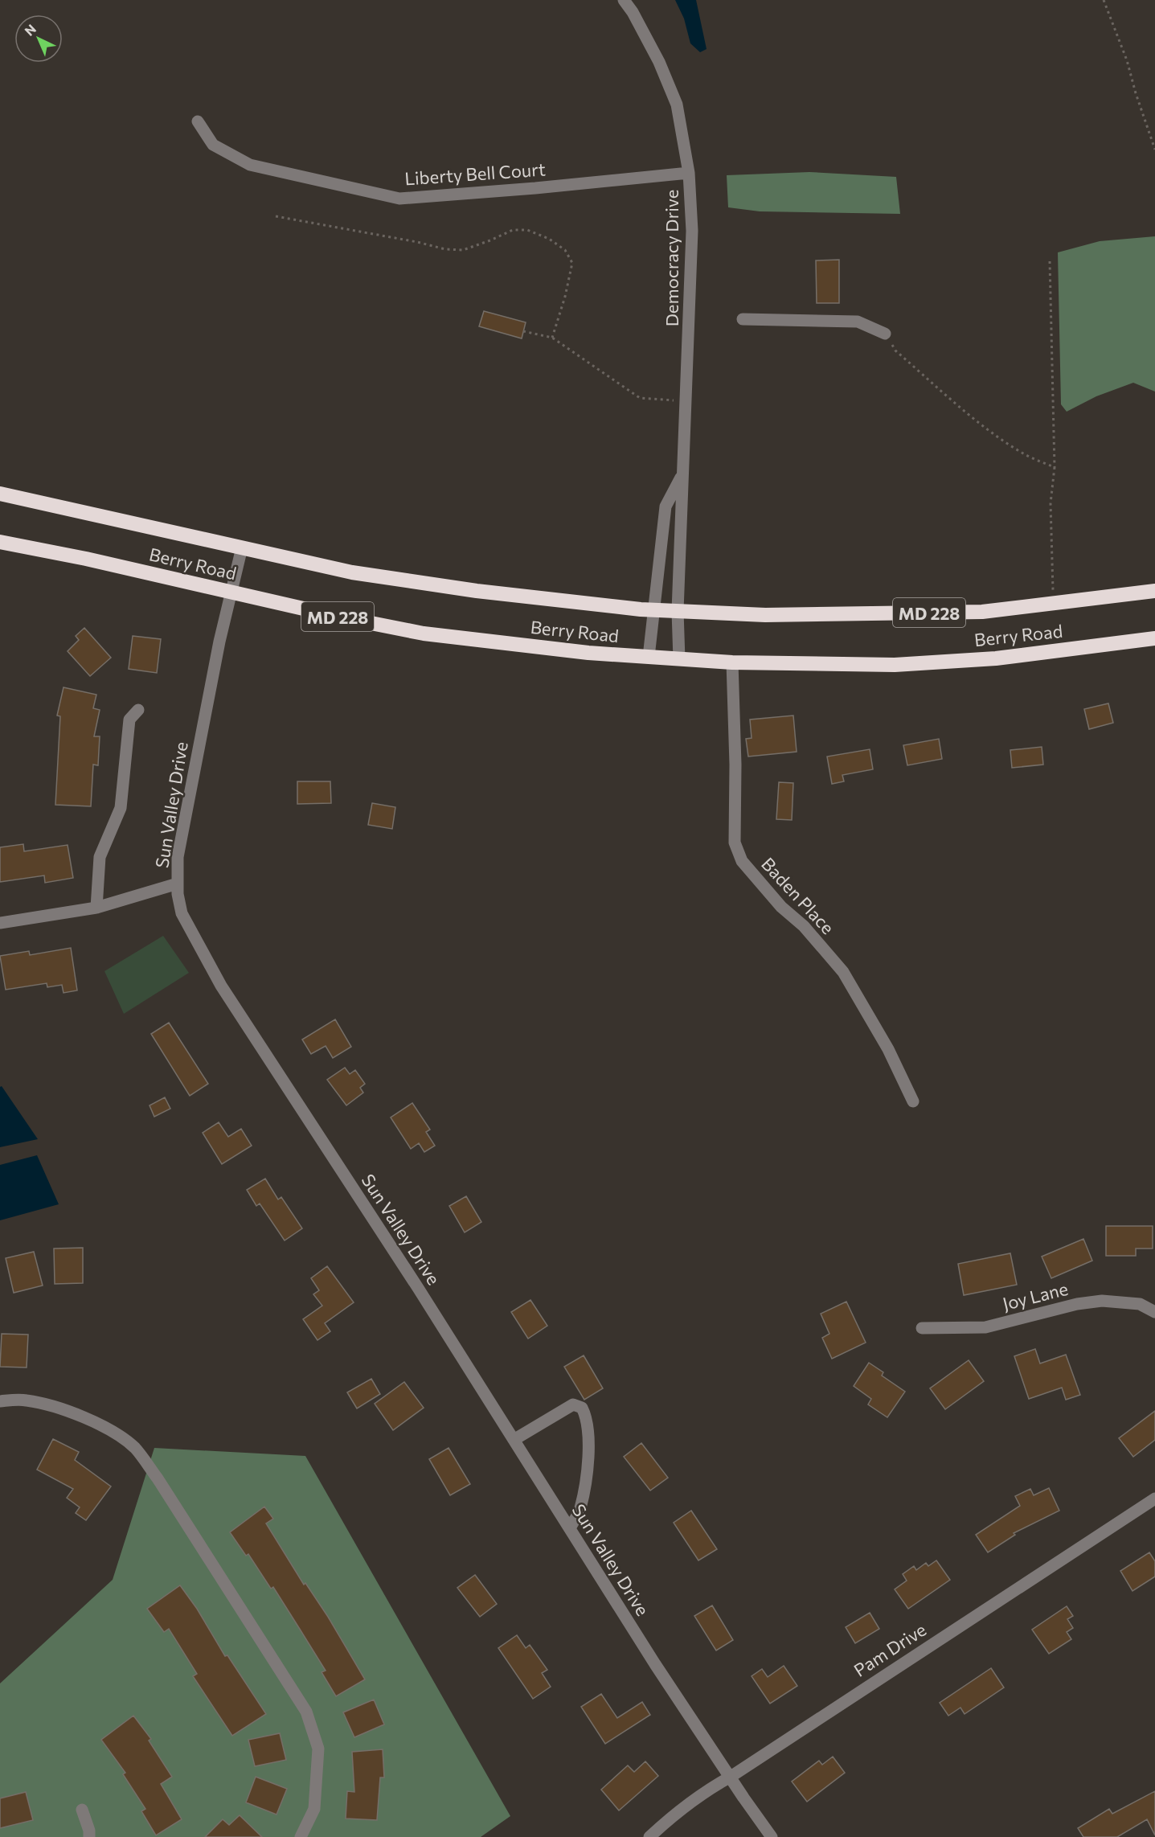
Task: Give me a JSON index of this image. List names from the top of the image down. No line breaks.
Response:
{"streets":{"highway":["Berry Road","MD 228"],"street":["Liberty Bell Court","Democracy Drive","Sun Valley Drive","Baden Place","Joy Lane","Pam Drive"]},"crossings":[["Liberty Bell Court","Democracy Drive"],["Democracy Drive","Berry Road"],["Berry Road","Sun Valley Drive"],["Berry Road","Baden Place"],["Sun Valley Drive","Pam Drive"]],"north":"top left"}
